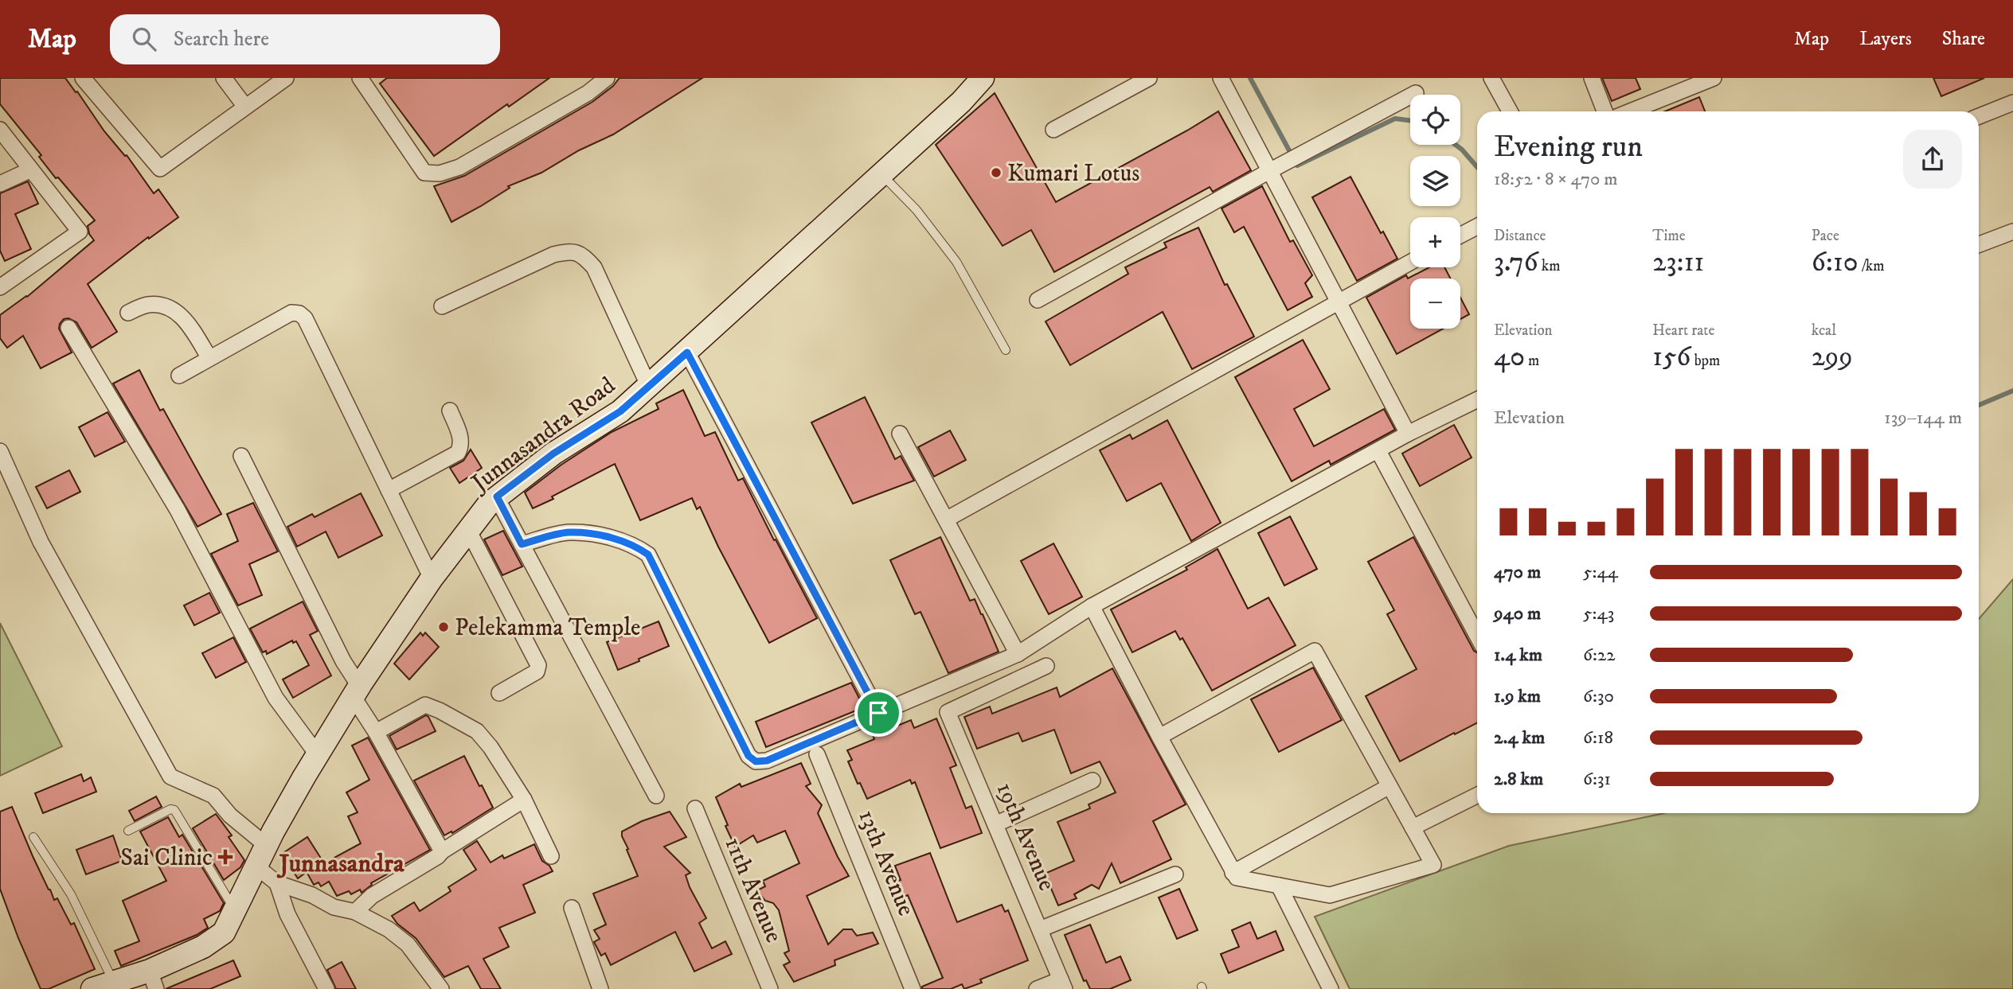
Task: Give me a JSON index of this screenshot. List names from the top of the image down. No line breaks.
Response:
{"streets":{"street":["Junnasandra Road","19th Avenue","13th Avenue","11th Avenue"]},"districts":["Junnasandra"],"places":{"other":["Kumari Lotus","Pelekamma Temple"],"health":["Sai Clinic"]},"page":{"header":"Map","search":"Search here","nav":["Map","Layers","Share"],"map_buttons":["+","−"],"heading":["Evening run","18:52 · 8 × 470 m"],"stats":[["Distance","3.76 km"],["Time","23:11"],["Pace","6:10 /km"],["Elevation","40 m"],["Heart rate","156 bpm"],["kcal","299"]],"chart":["Elevation","139–144 m"],"list":[{"name":"470 m","note":"5:44"},{"name":"940 m","note":"5:43"},{"name":"1.4 km","note":"6:22"},{"name":"1.9 km","note":"6:30"},{"name":"2.4 km","note":"6:18"},{"name":"2.8 km","note":"6:31"}]}}
